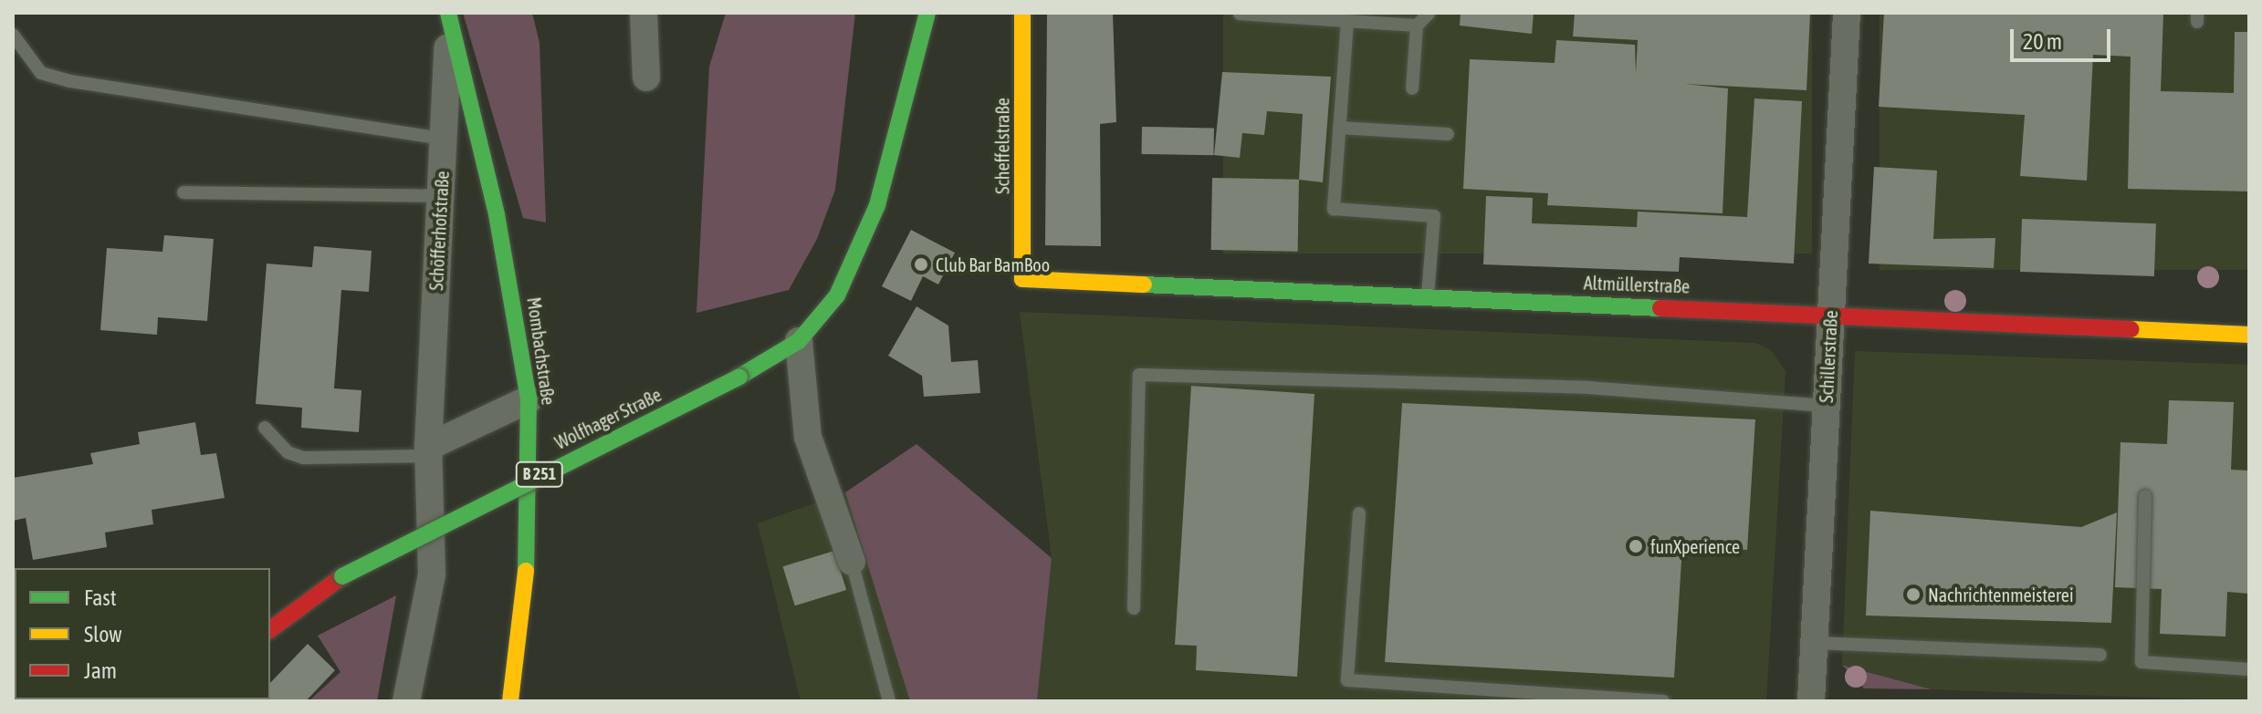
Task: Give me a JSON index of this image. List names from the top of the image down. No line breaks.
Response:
{"streets":{"street":["Scheffelstraße","Schöfferhofstraße","Altmüllerstraße","Mombachstraße","Schillerstraße","Wolfhager Straße","B 251"]},"crossings":[["Scheffelstraße","Altmüllerstraße"],["Schöfferhofstraße","Mombachstraße"],["Altmüllerstraße","Schillerstraße"]],"places":["Club Bar BamBoo","funXperience","Nachrichtenmeisterei"],"legend":["Fast","Slow","Jam"],"scale_bar":"20 m"}
